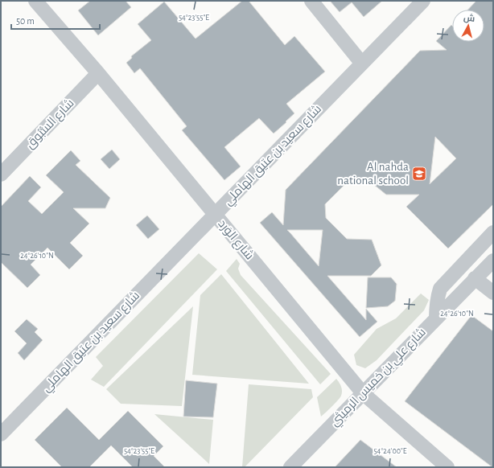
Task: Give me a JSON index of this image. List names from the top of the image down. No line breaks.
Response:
{"streets":{"street":["شارع السُّبُوق","شارع سعيد بن عتيق الهاملي","شارع الوَرد","شارع علي بن خميس الرميثي"]},"crossings":[["شارع السُّبُوق","شارع الوَرد"],["شارع سعيد بن عتيق الهاملي","شارع الوَرد"],["شارع الوَرد","شارع علي بن خميس الرميثي"]],"places":{"school or university":["Al nahda national school"]},"scale_bar":"50 m","north":"top","coordinates":["54°23'55\"E","24°26'10\"N","54°24'00\"E"]}
